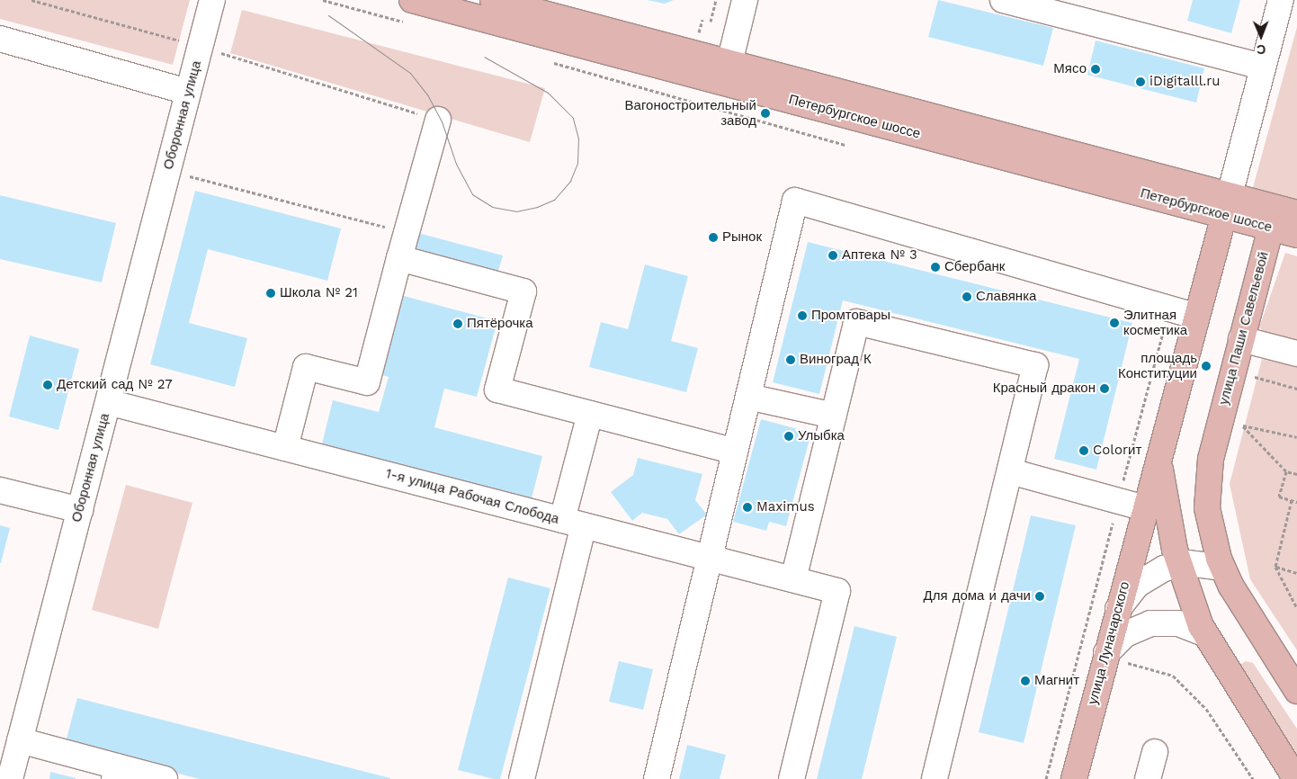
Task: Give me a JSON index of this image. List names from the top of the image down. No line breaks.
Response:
{"streets":{"main road":["Петербургское шоссе","улица Паши Савельевой","улица Луначарского"],"street":["Оборонная улица","1-я улица Рабочая Слобода"]},"crossings":[["Оборонная улица","1-я улица Рабочая Слобода"],["Петербургское шоссе","улица Паши Савельевой"]],"places":["Мясо","iDigitalll.ru","Вагоностроительный завод","Рынок","Аптека № 3","Сбербанк","Школа № 21","Славянка","Промтовары","Элитная косметика","Пятёрочка","Виноград К","площадь Конституции","Детский сад № 27","Красный дракон","Улыбка","Colorит","Maximus","Для дома и дачи","Магнит"],"north":"bottom"}
